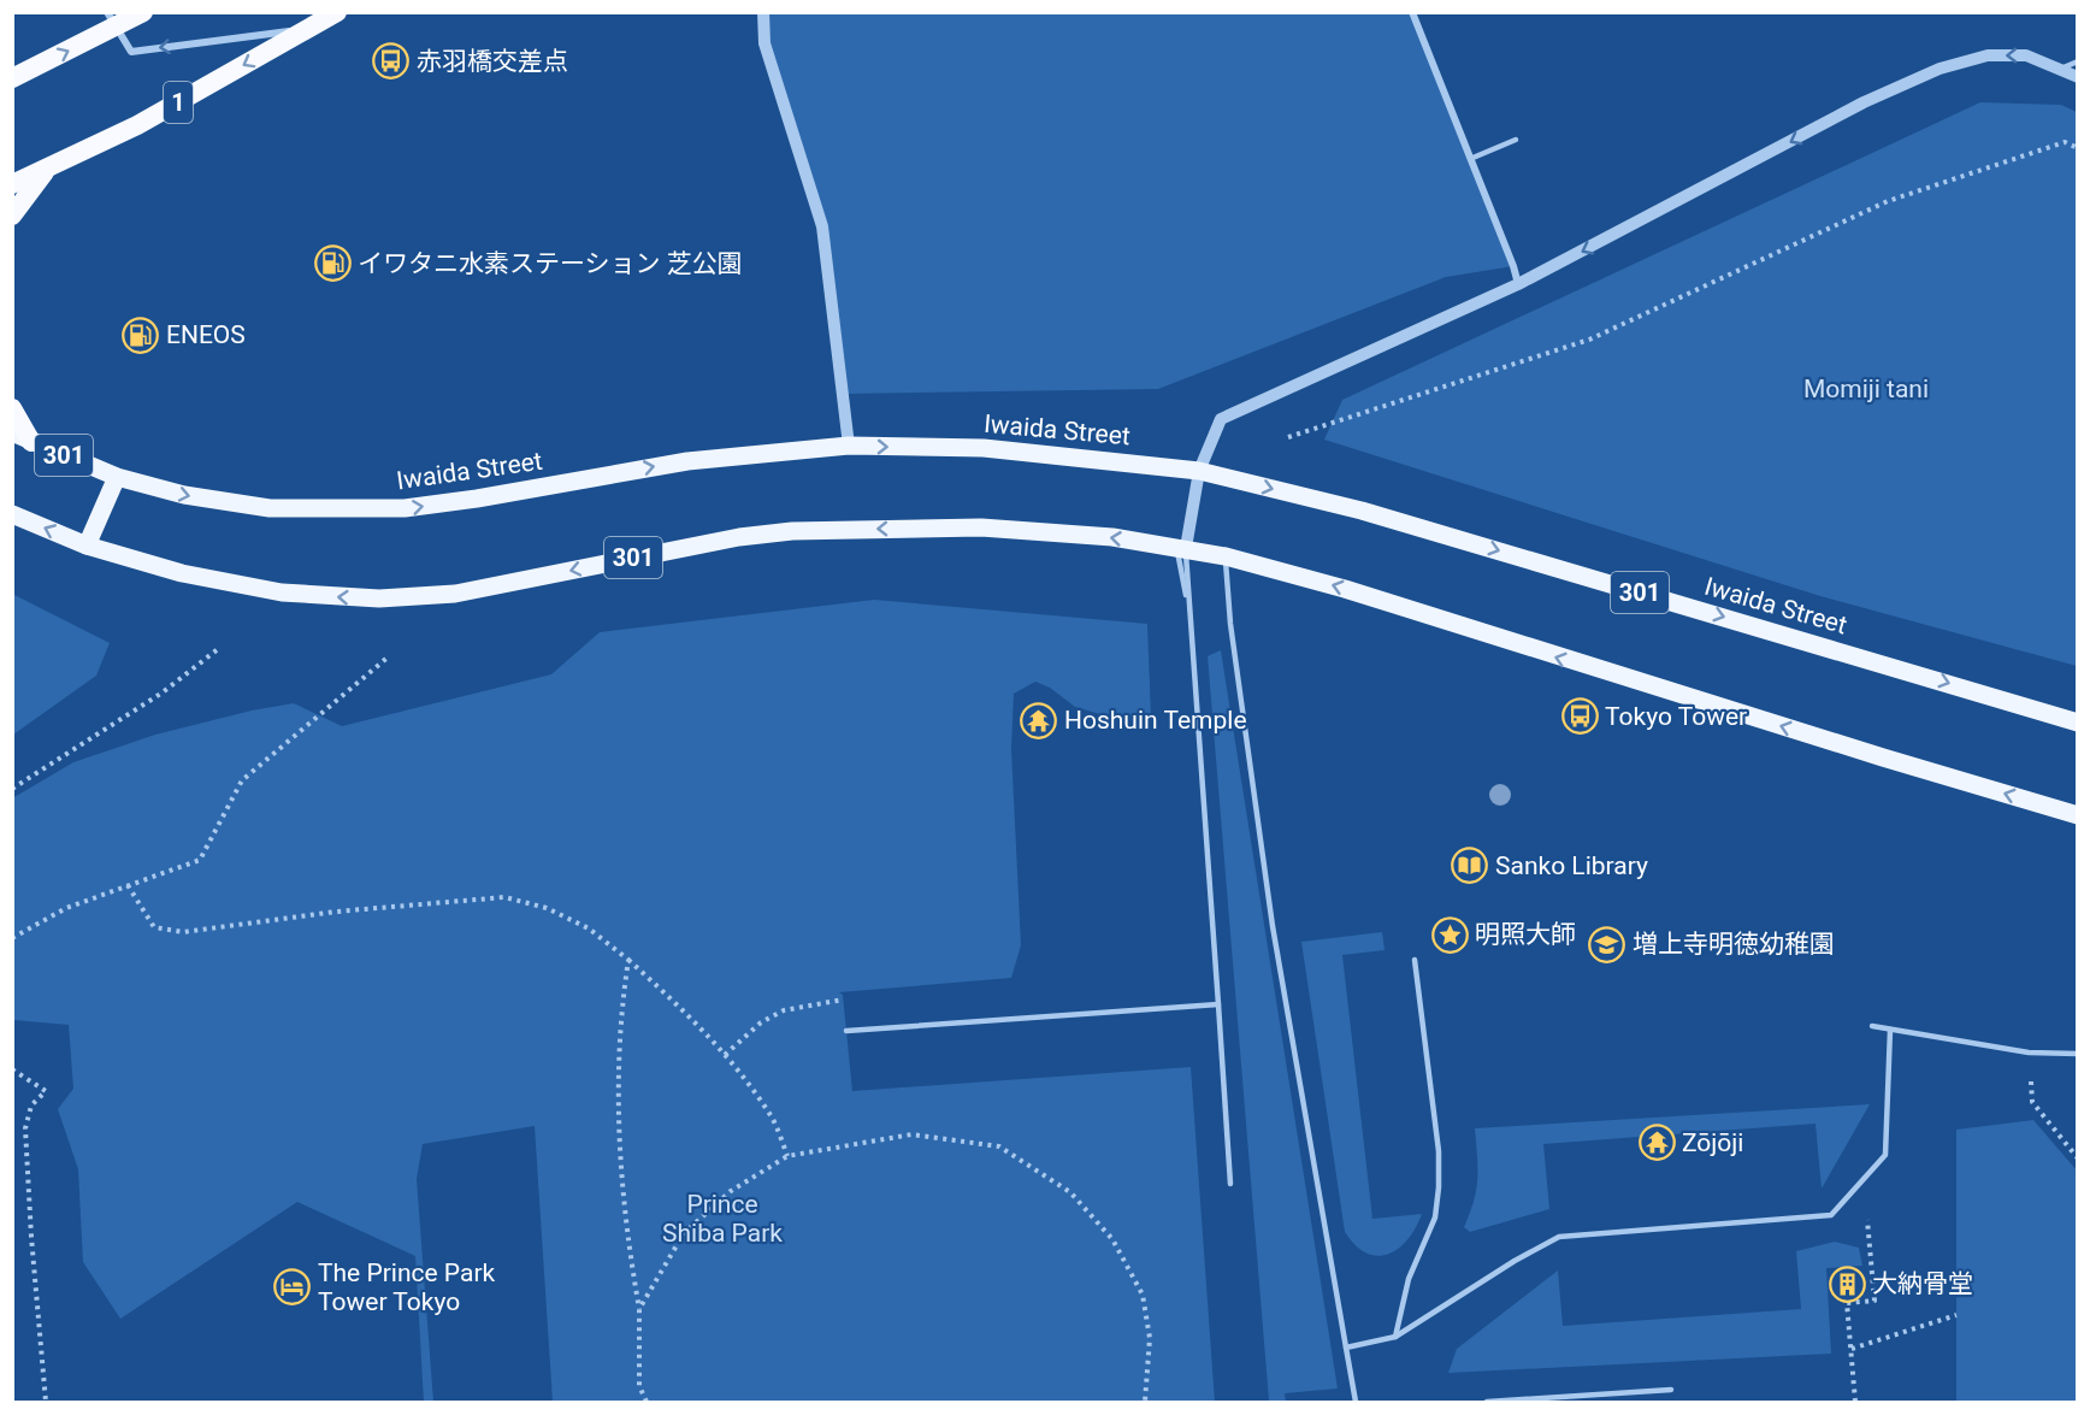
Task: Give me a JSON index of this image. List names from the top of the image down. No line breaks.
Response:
{"streets":{"highway":["1"],"main road":["Iwaida Street","301"]},"parks":["Momiji tani","Prince Shiba Park"],"places":{"bus stop":["赤羽橋交差点","Tokyo Tower"],"fuel station":["イワタニ水素ステーション 芝公園","ENEOS"],"temple":["Hoshuin Temple","Zōjōji"],"library":["Sanko Library"],"place":["明照大師"],"school or university":["増上寺明徳幼稚園"],"building":["大納骨堂"],"hotel":["The Prince Park Tower Tokyo"]}}
